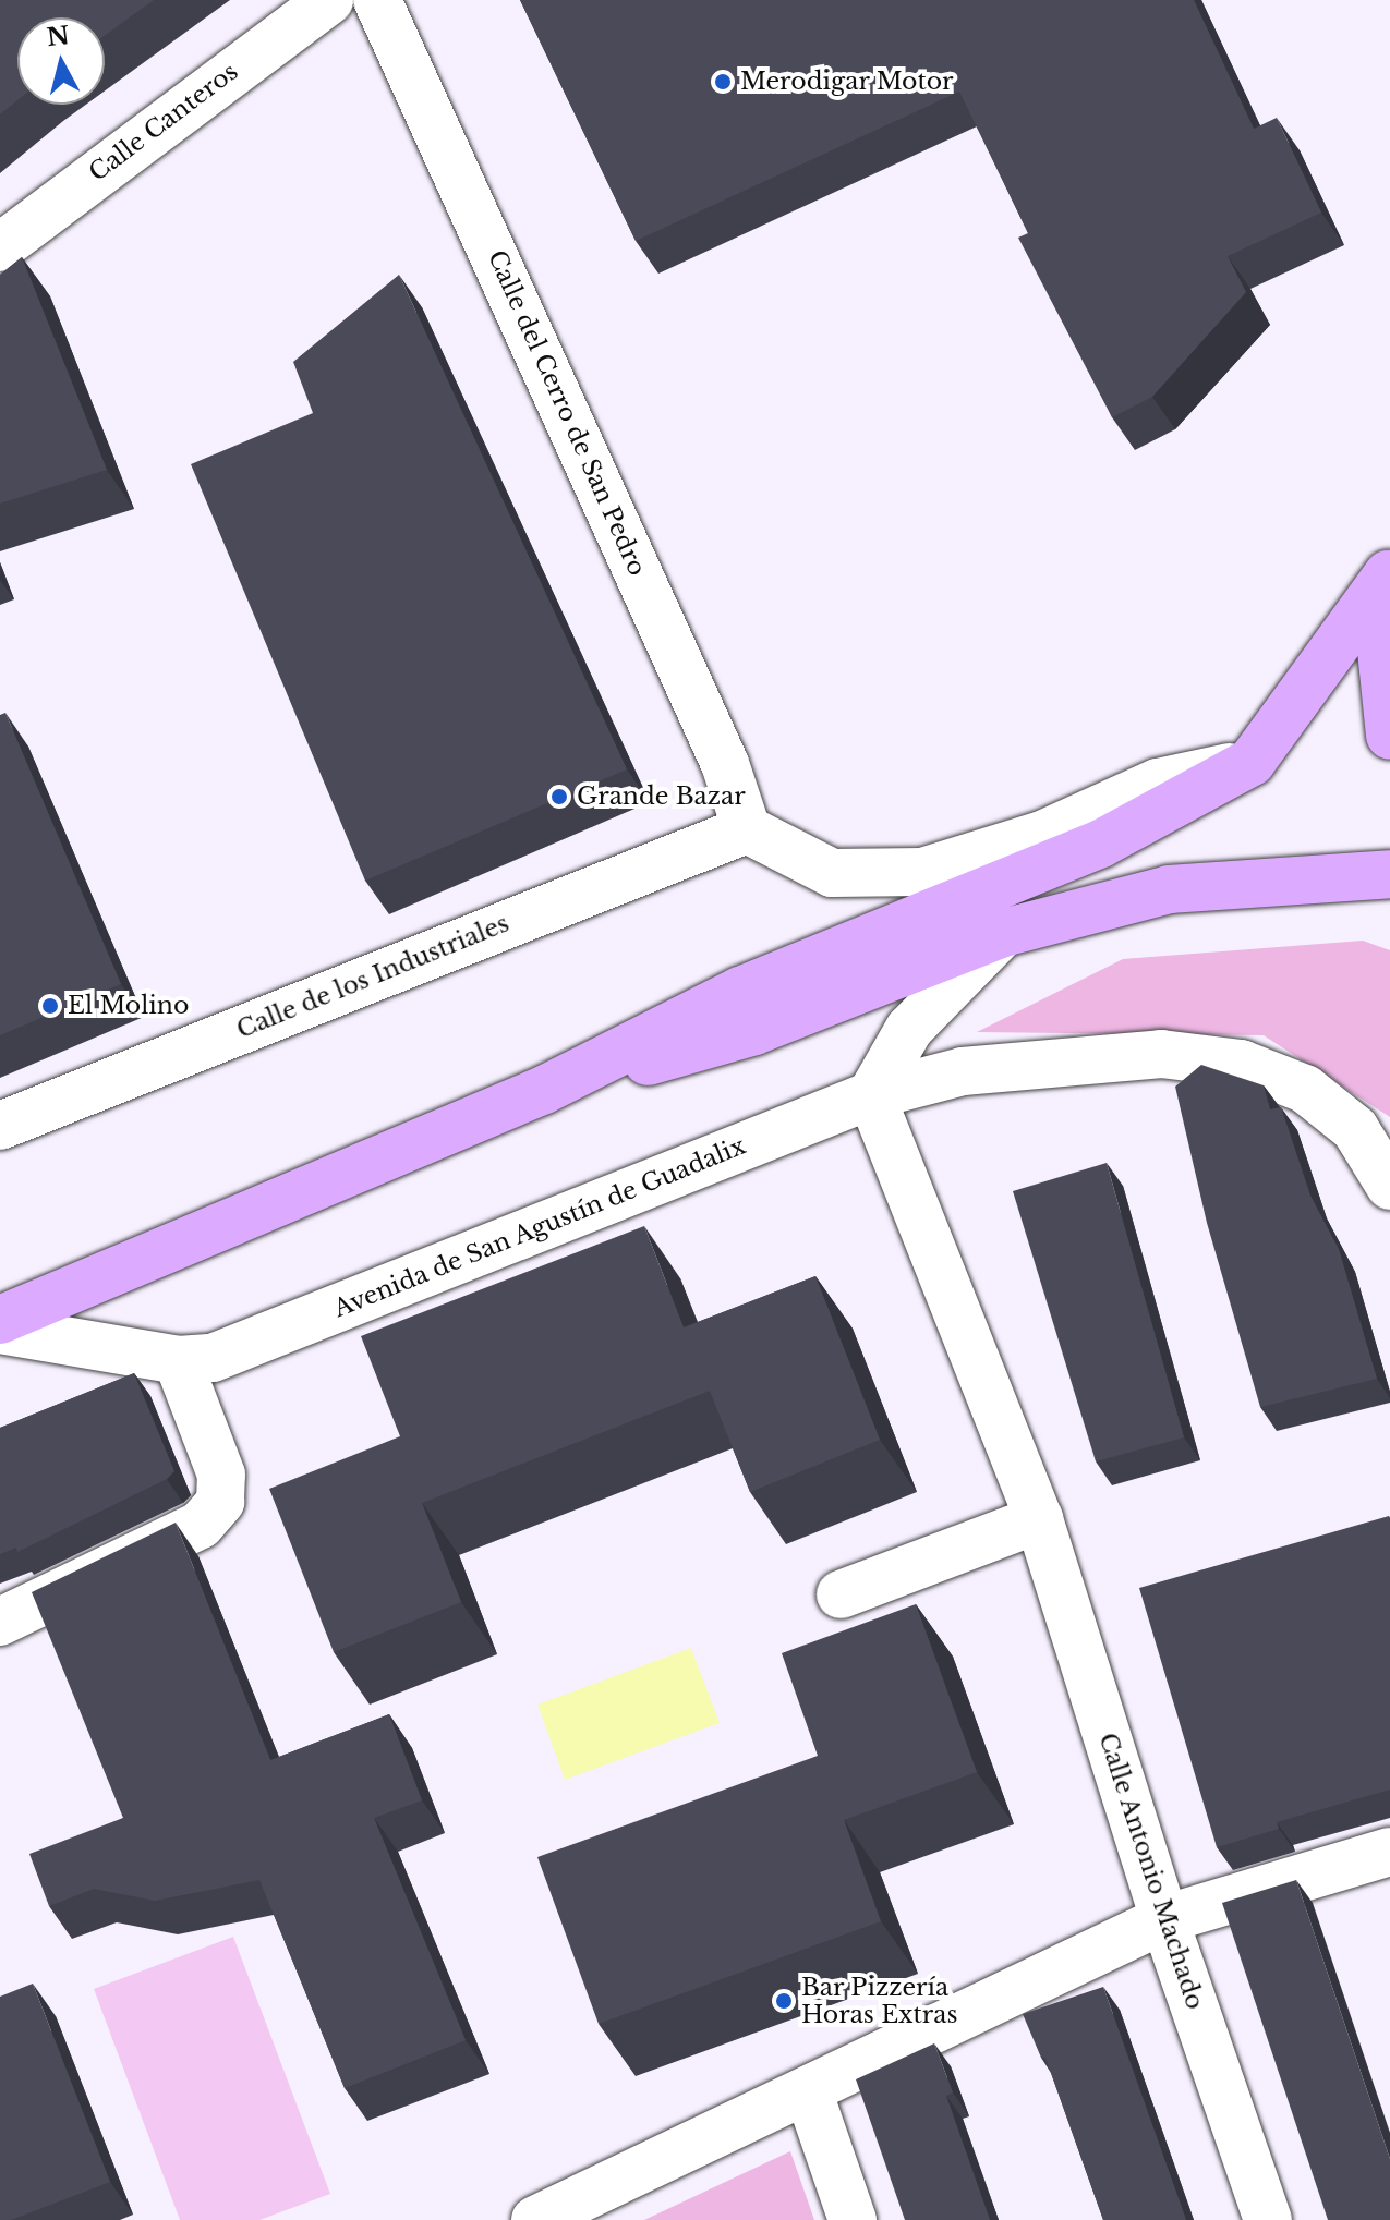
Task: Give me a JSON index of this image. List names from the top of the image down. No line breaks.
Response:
{"streets":{"street":["Calle Canteros","Calle del Cerro de San Pedro","Calle de los Industriales","Avenida de San Agustín de Guadalix","Calle Antonio Machado"]},"crossings":[["Calle del Cerro de San Pedro","Calle de los Industriales"],["Avenida de San Agustín de Guadalix","Calle Antonio Machado"]],"places":["Merodigar Motor","Grande Bazar","El Molino","Bar Pizzería Horas Extras"],"north":"top"}
